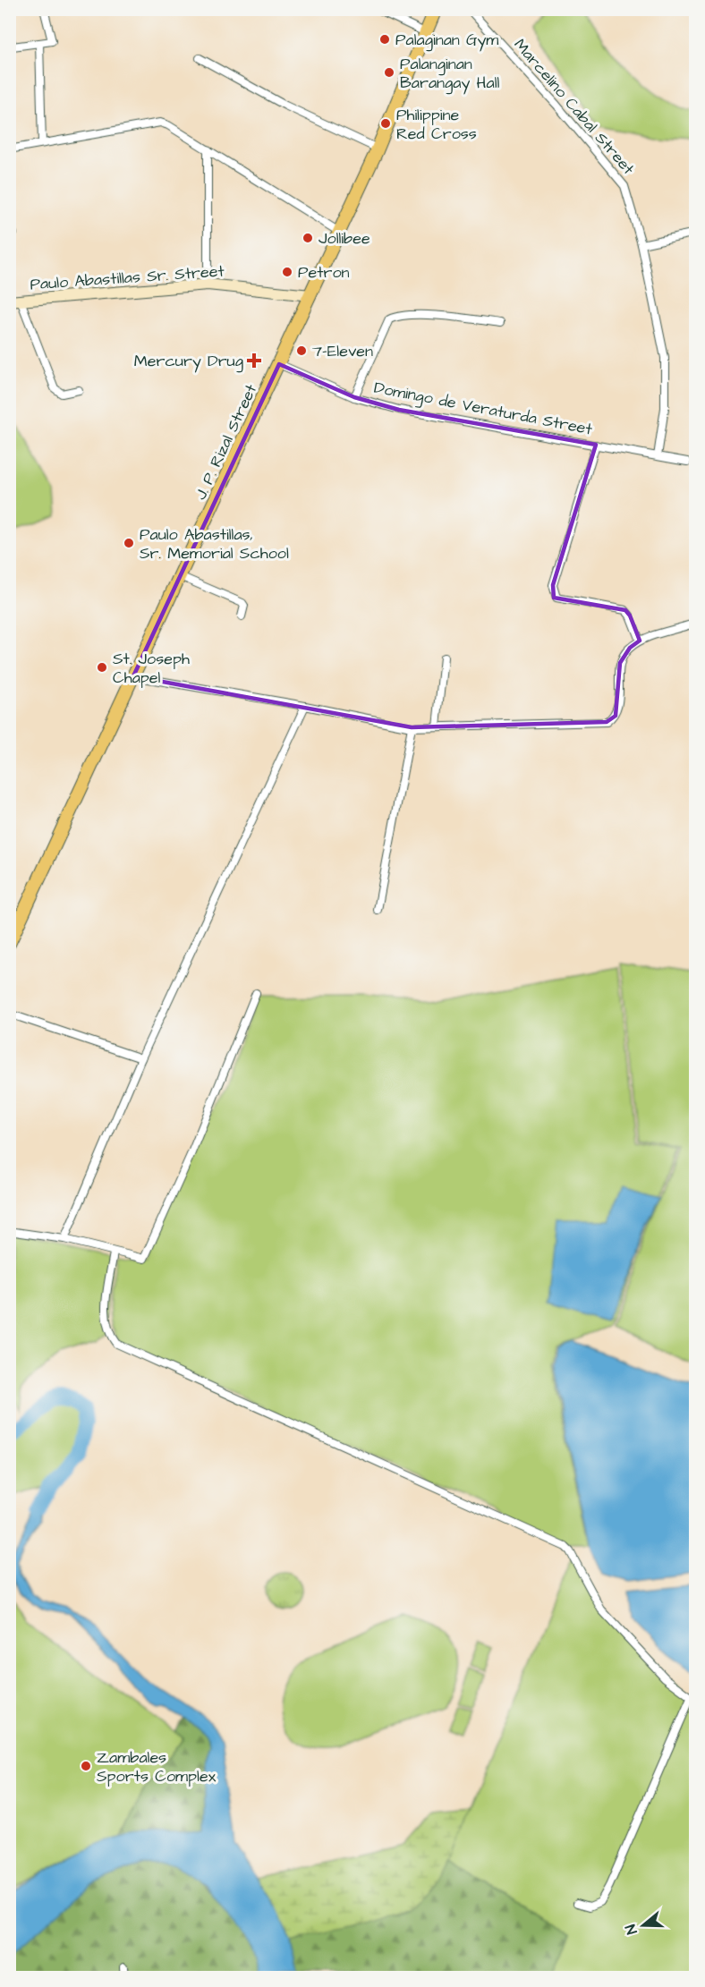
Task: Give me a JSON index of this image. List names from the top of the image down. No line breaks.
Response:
{"streets":{"main road":["Paulo Abastillas Sr. Street","J. P. Rizal Street"],"street":["Marcelino Cabal Street","Domingo de Veraturda Street"]},"crossings":[["Marcelino Cabal Street","Domingo de Veraturda Street"],["Paulo Abastillas Sr. Street","J. P. Rizal Street"],["Domingo de Veraturda Street","J. P. Rizal Street"]],"places":{"other":["Palaginan Gym","Palanginan Barangay Hall","Philippine Red Cross","Jollibee","Petron","7-Eleven","Paulo Abastillas, Sr. Memorial School","St. Joseph Chapel","Zambales Sports Complex"],"health":["Mercury Drug"]},"north":"left"}
